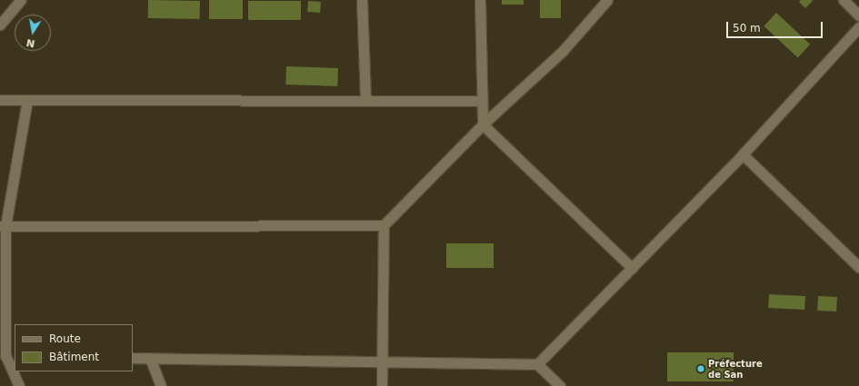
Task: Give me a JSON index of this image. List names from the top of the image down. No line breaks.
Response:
{"places":["Préfecture de San"],"legend":["Route","Bâtiment"],"scale_bar":"50 m","north":"bottom"}
